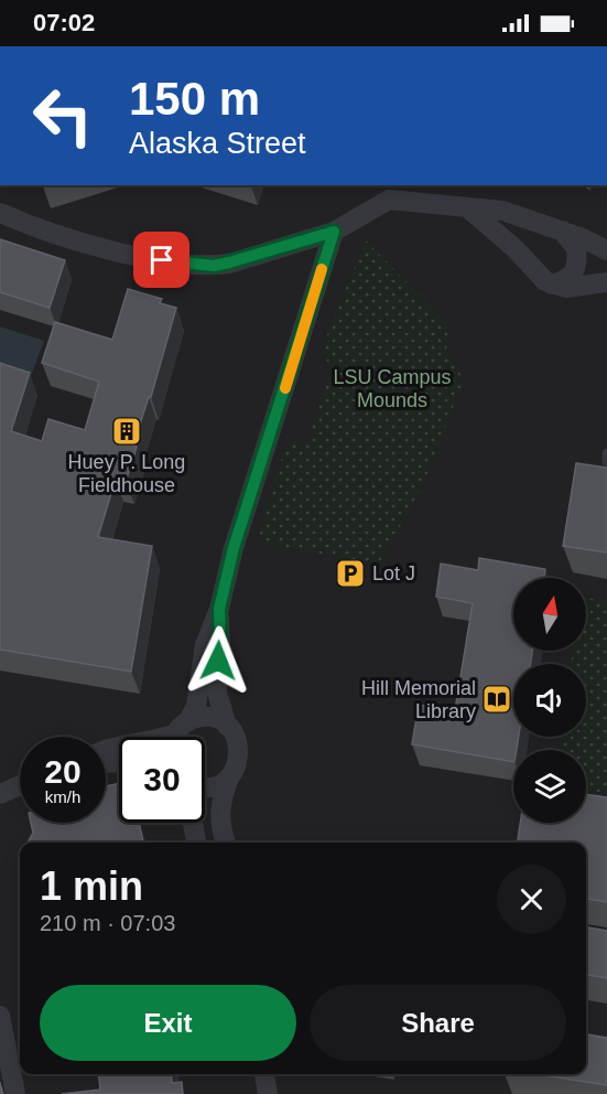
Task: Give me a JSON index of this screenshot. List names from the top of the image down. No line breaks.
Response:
{"parks":["LSU Campus Mounds"],"places":{"building":["Huey P. Long Fieldhouse"],"parking":["Lot J"],"library":["Hill Memorial Library"]},"north":"top","page":{"status":"07:02","turn":["150 m","Alaska Street"],"speed":"20 km/h","limit":"30","heading":["1 min","210 m · 07:03"],"buttons":["Exit","Share"]}}
